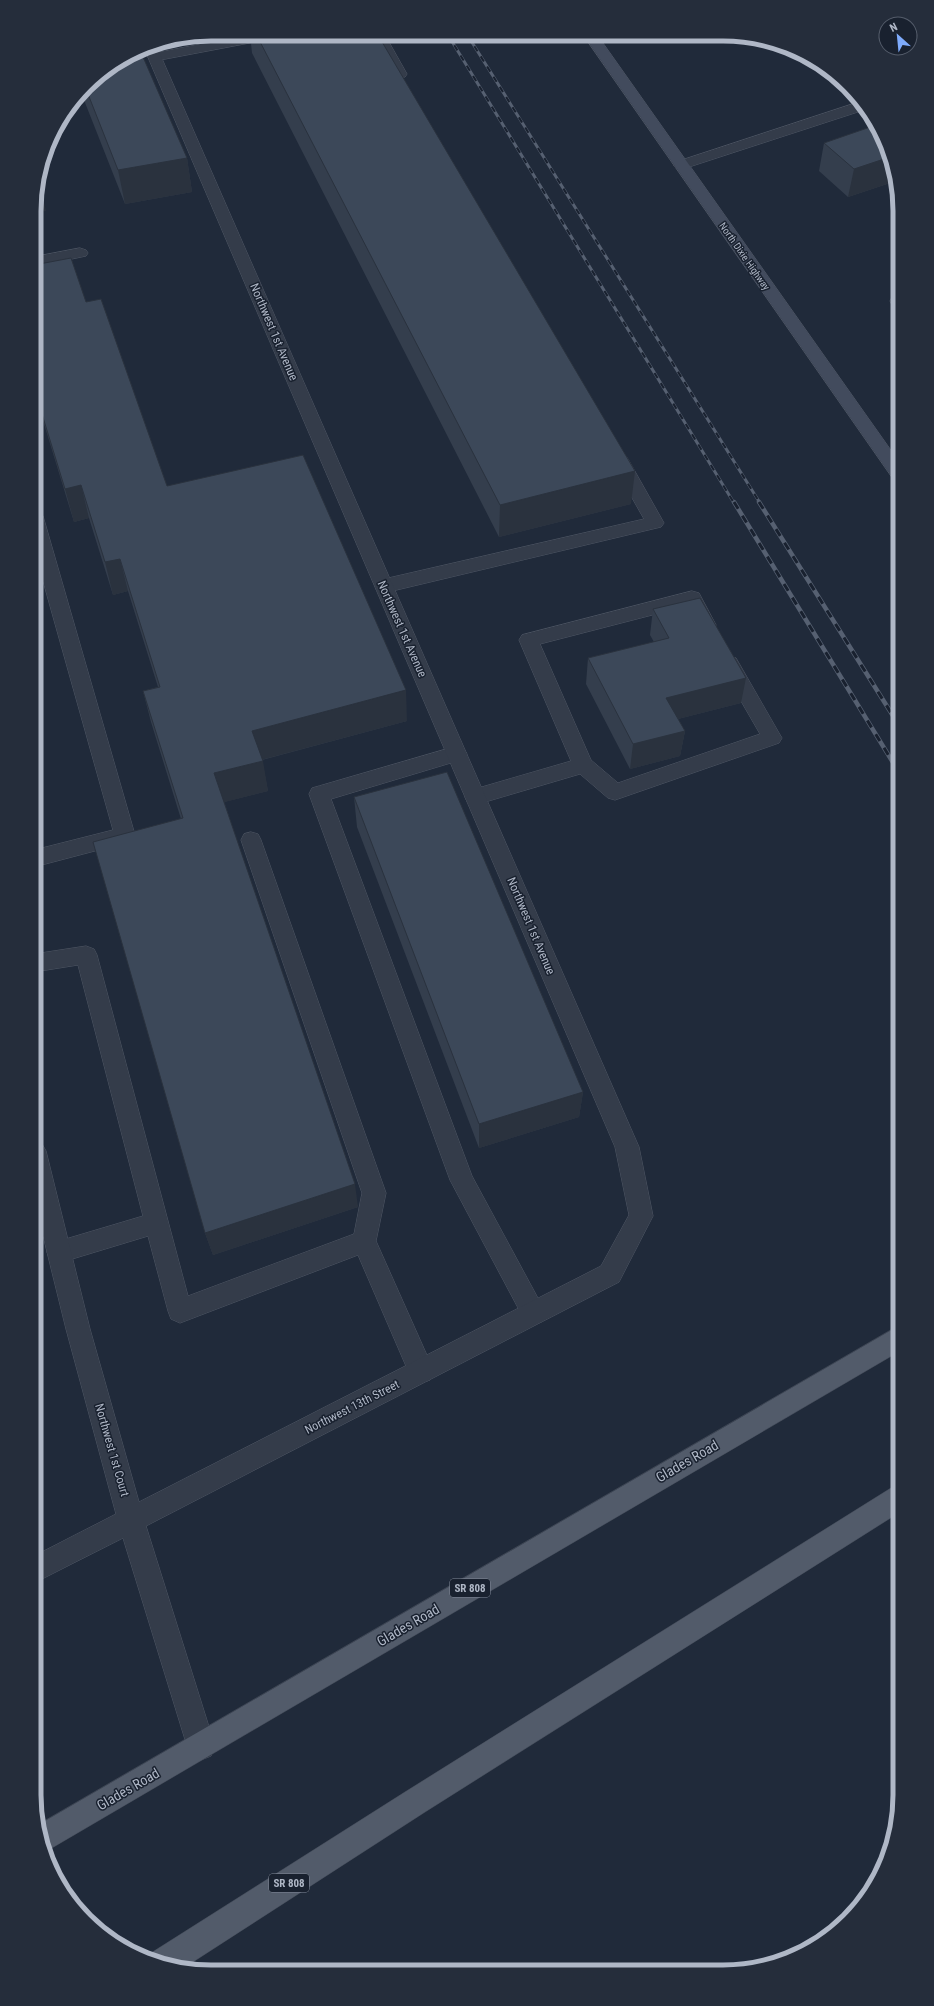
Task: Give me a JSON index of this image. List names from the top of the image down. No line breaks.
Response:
{"streets":{"main road":["North Dixie Highway","Glades Road","SR 808"],"street":["Northwest 1st Avenue","Northwest 13th Street","Northwest 1st Court"]},"crossings":[["Northwest 1st Avenue","Northwest 13th Street"],["Northwest 13th Street","Northwest 1st Court"],["Northwest 1st Court","Glades Road"]],"north":"top left"}
